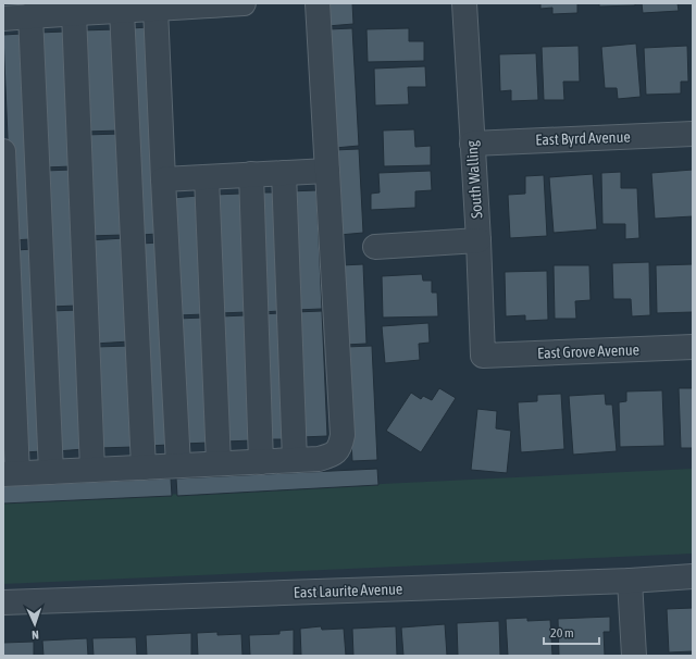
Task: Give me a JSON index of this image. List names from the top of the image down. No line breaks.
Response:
{"streets":{"street":["East Byrd Avenue","South Walling","East Grove Avenue","East Laurite Avenue"]},"crossings":[["East Byrd Avenue","South Walling"],["South Walling","East Grove Avenue"]],"scale_bar":"20 m","north":"bottom"}
